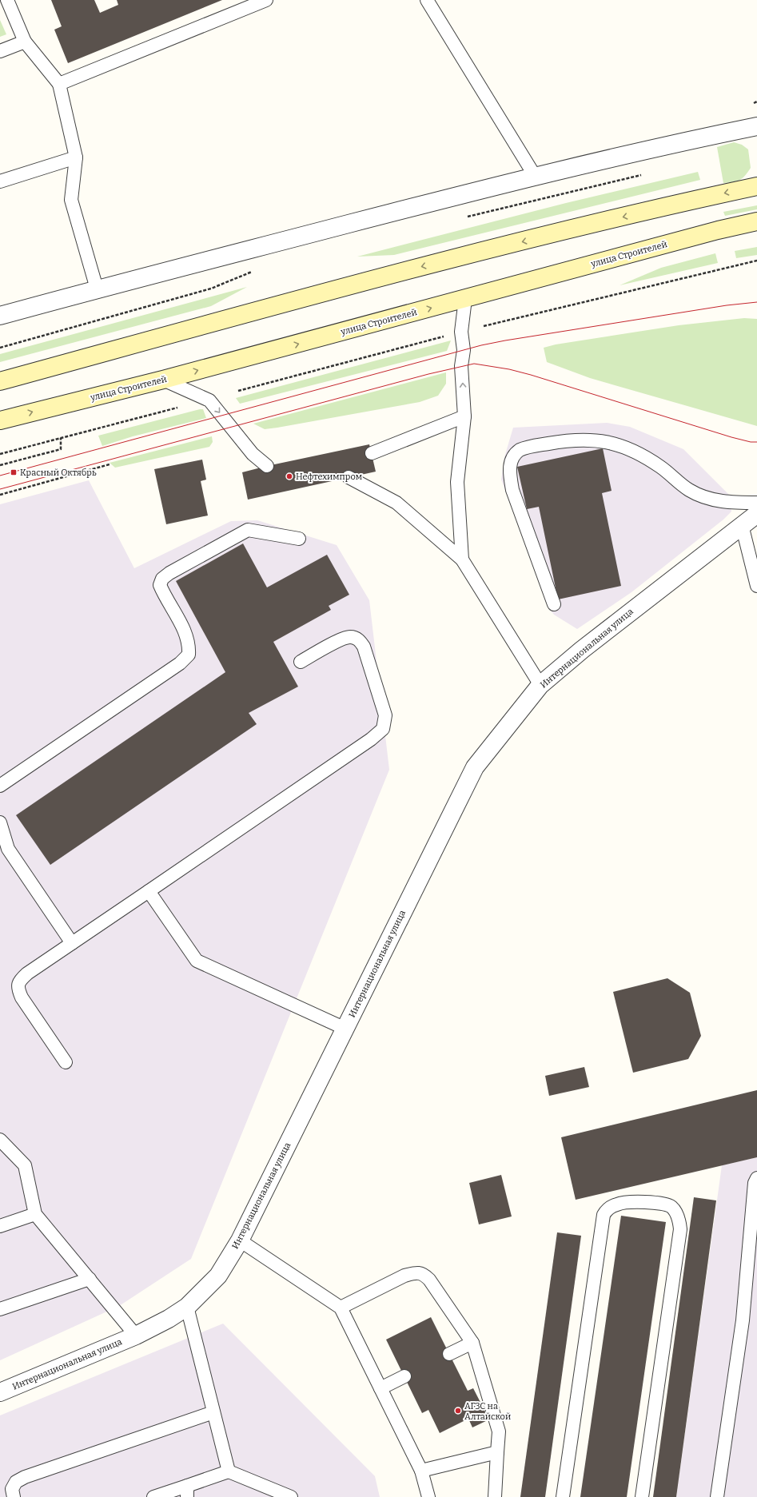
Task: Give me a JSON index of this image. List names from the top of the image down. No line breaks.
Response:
{"streets":{"main road":["улица Строителей"],"street":["Интернациональная улица"]},"places":{"transit":["Красный Октябрь"],"other":["Нефтехимпром","АГЗС на Алтайской"]}}
